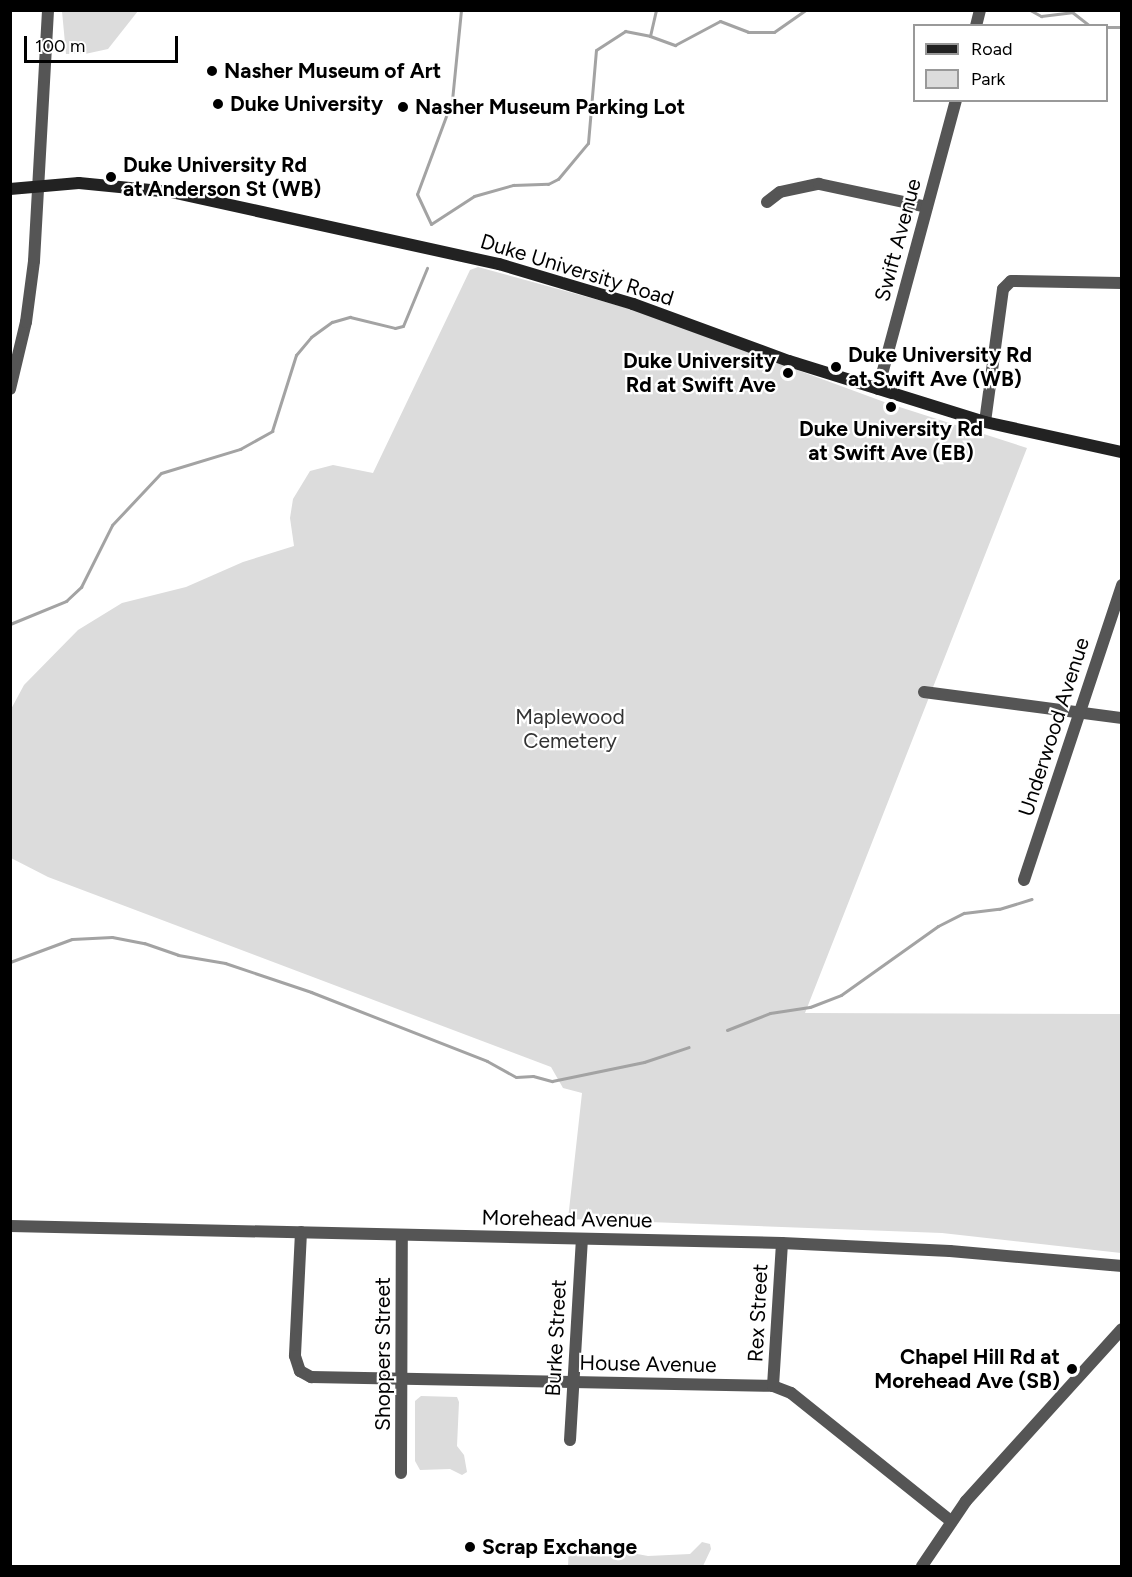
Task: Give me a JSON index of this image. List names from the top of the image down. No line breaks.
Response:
{"streets":{"main road":["Duke University Road"],"street":["Swift Avenue","Underwood Avenue","Morehead Avenue","Rex Street","Burke Street","Shoppers Street","House Avenue"]},"crossings":[["Swift Avenue","Duke University Road"],["Morehead Avenue","Rex Street"],["Morehead Avenue","Burke Street"],["Morehead Avenue","Shoppers Street"],["Morehead Avenue","House Avenue"],["Rex Street","House Avenue"],["Burke Street","House Avenue"],["Shoppers Street","House Avenue"]],"parks":["Maplewood Cemetery"],"places":["Nasher Museum of Art","Duke University","Nasher Museum Parking Lot","Duke University Rd at Anderson St (WB)","Duke University Rd at Swift Ave (WB)","Duke University Rd at Swift Ave","Duke University Rd at Swift Ave (EB)","Chapel Hill Rd at Morehead Ave (SB)","Scrap Exchange"],"legend":["Road","Park"],"scale_bar":"100 m"}
